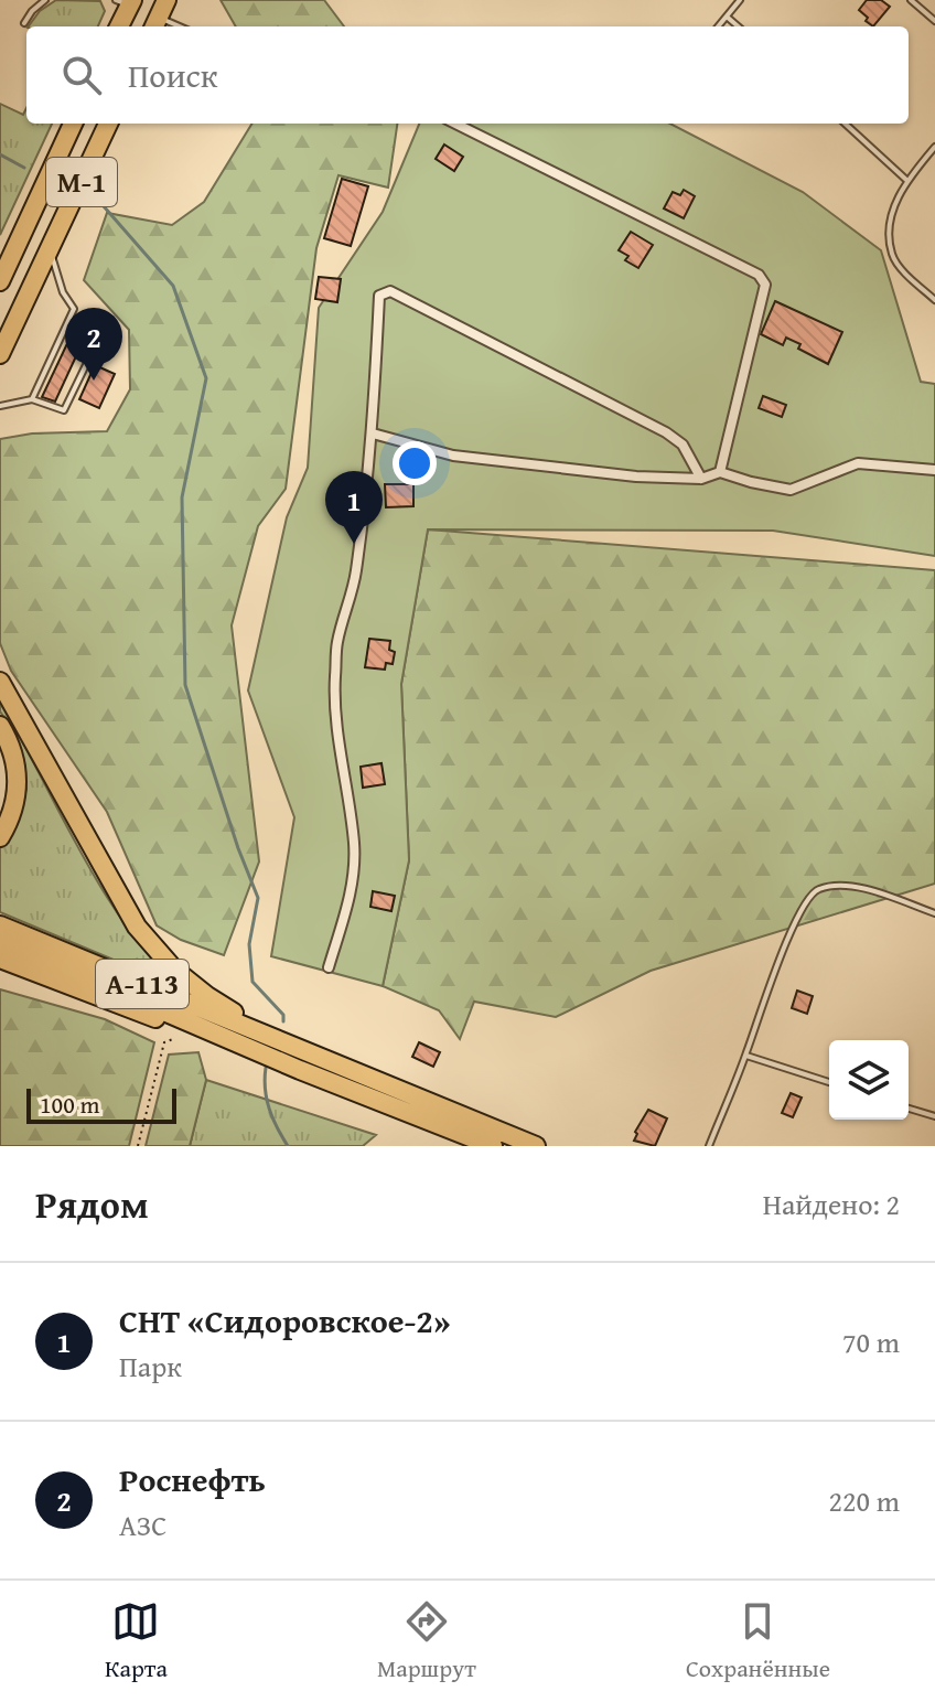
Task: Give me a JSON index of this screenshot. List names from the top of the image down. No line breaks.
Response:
{"streets":{"highway":["М-1","А-113"]},"scale_bar":"100 m","page":{"search":"Поиск","pins":["2","1"],"scale":"100 m","heading":["Рядом","Найдено: 2"],"list":[{"mark":"1","name":"СНТ «Сидоровское-2»","note":"Парк","value":"70 m"},{"mark":"2","name":"Роснефть","note":"АЗС","value":"220 m"}],"nav":["Карта","Маршрут","Сохранённые"]}}
